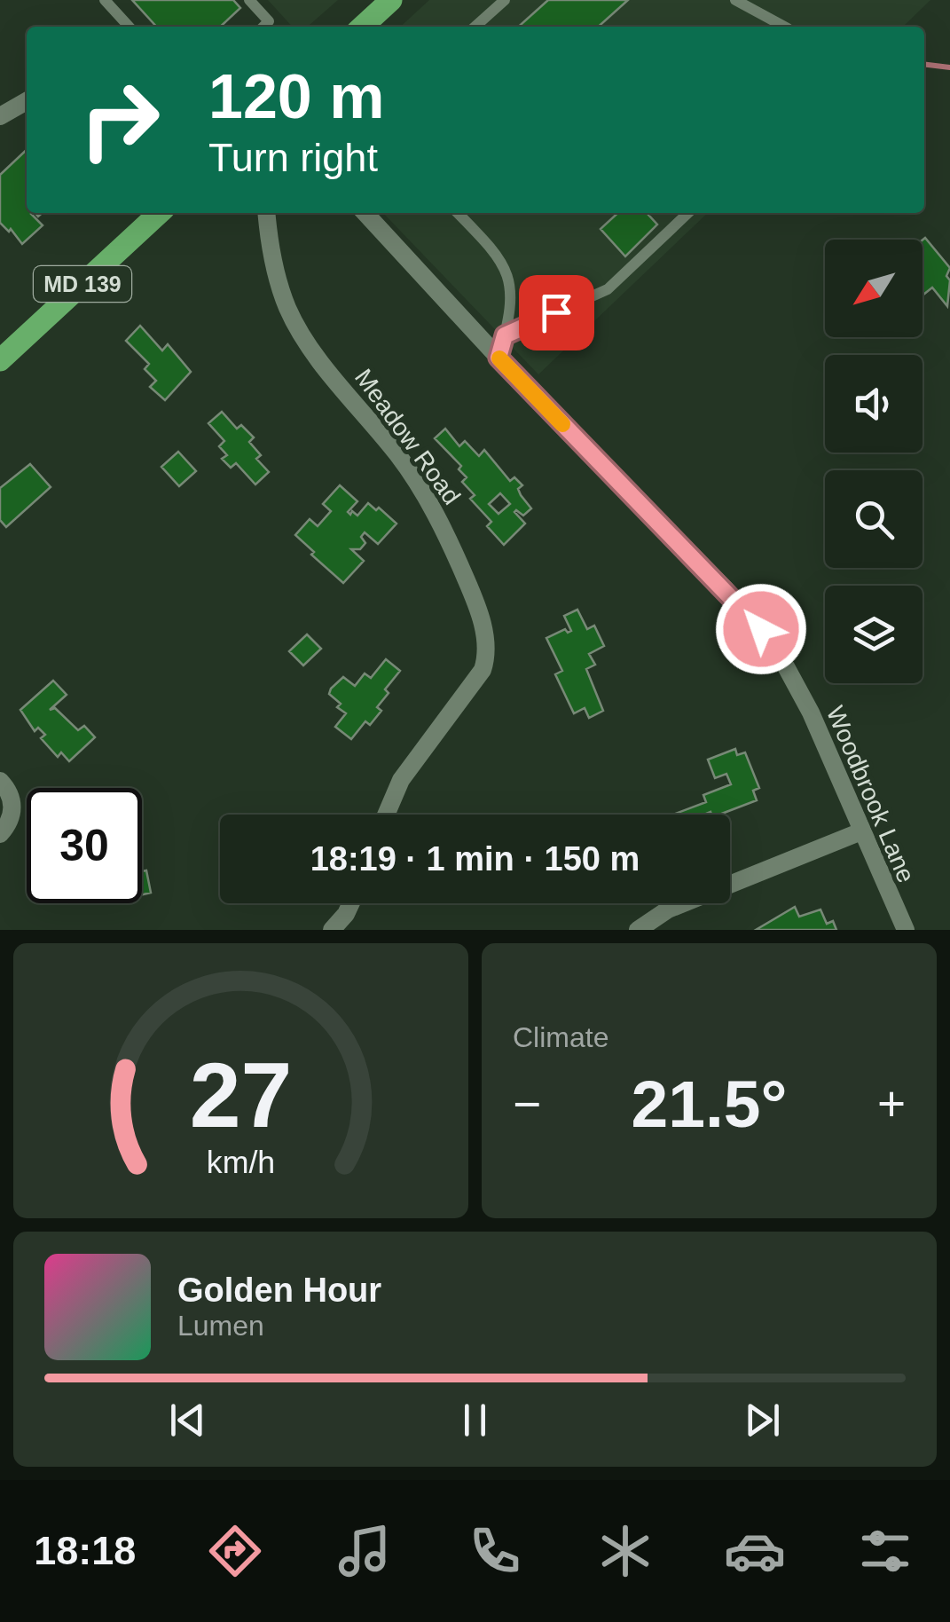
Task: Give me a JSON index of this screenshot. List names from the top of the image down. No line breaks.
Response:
{"streets":{"main road":["MD 139"],"street":["Meadow Road","Woodbrook Lane"]},"north":"bottom left","page":{"turn":["120 m","Turn right"],"limit":"30","trip":"18:19 · 1 min · 150 m","tile":"Climate","heat":["−","21.5°","+"],"song":["Golden Hour","Lumen"],"tabs":"18:18","gauge":["27","km/h"]}}
